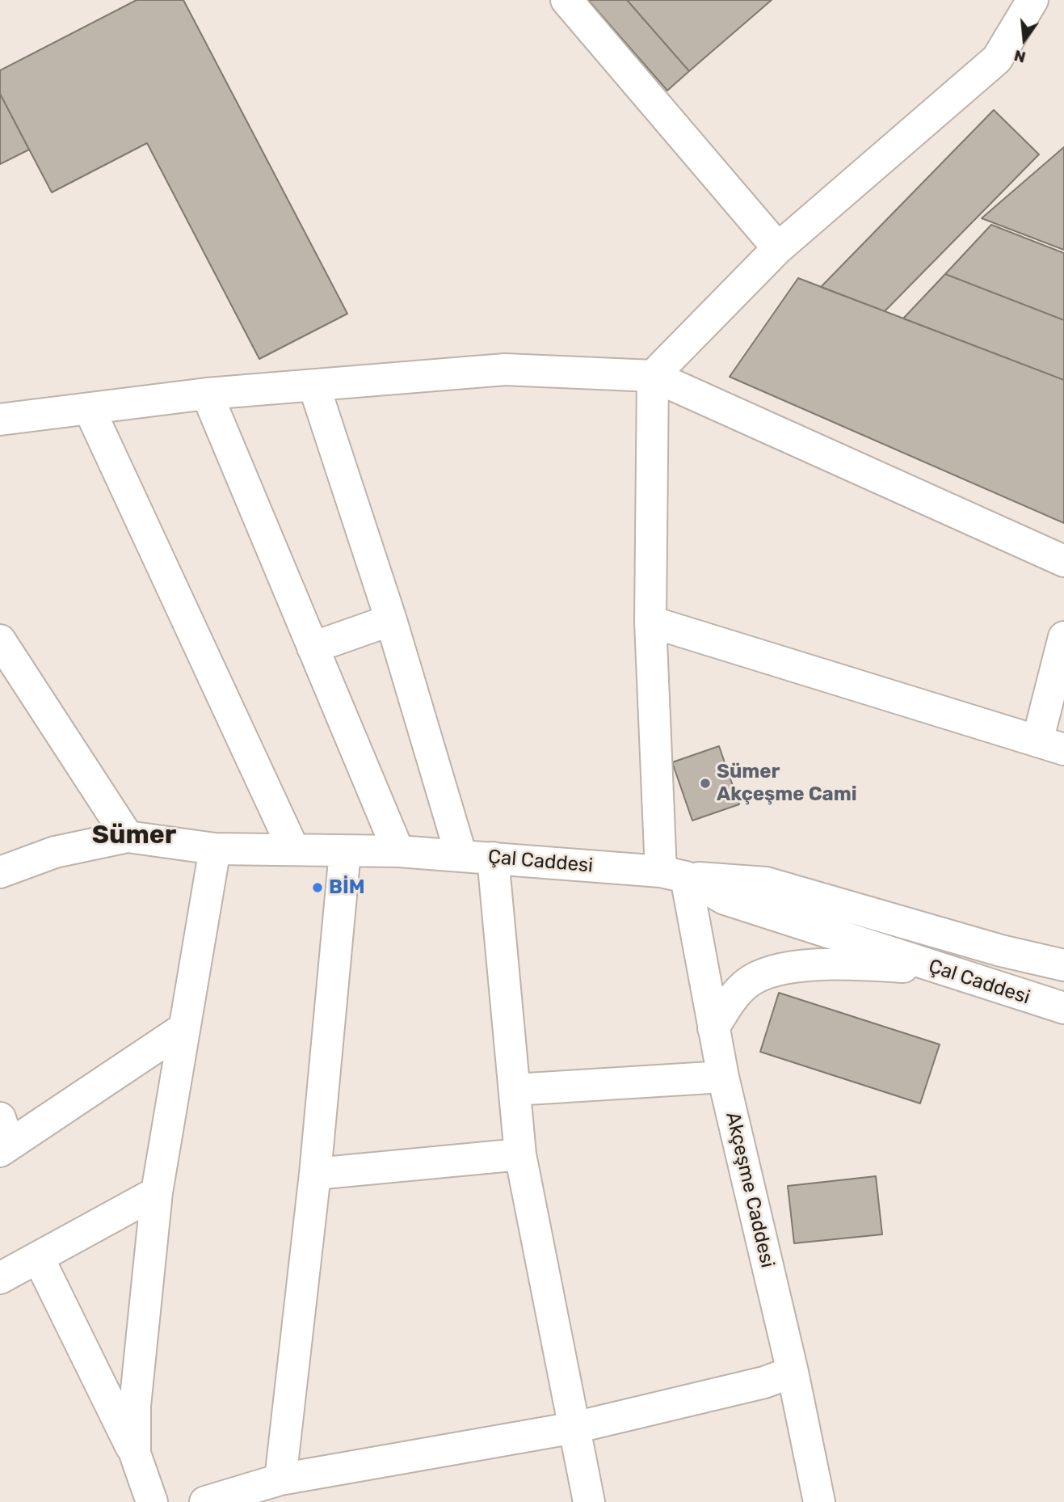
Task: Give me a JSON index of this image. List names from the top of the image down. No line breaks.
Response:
{"streets":{"street":["Çal Caddesi","Akçeşme Caddesi"]},"crossings":[["Çal Caddesi","Akçeşme Caddesi"]],"districts":["Sümer"],"places":["Sümer Akçeşme Cami","BİM"],"north":"bottom"}
